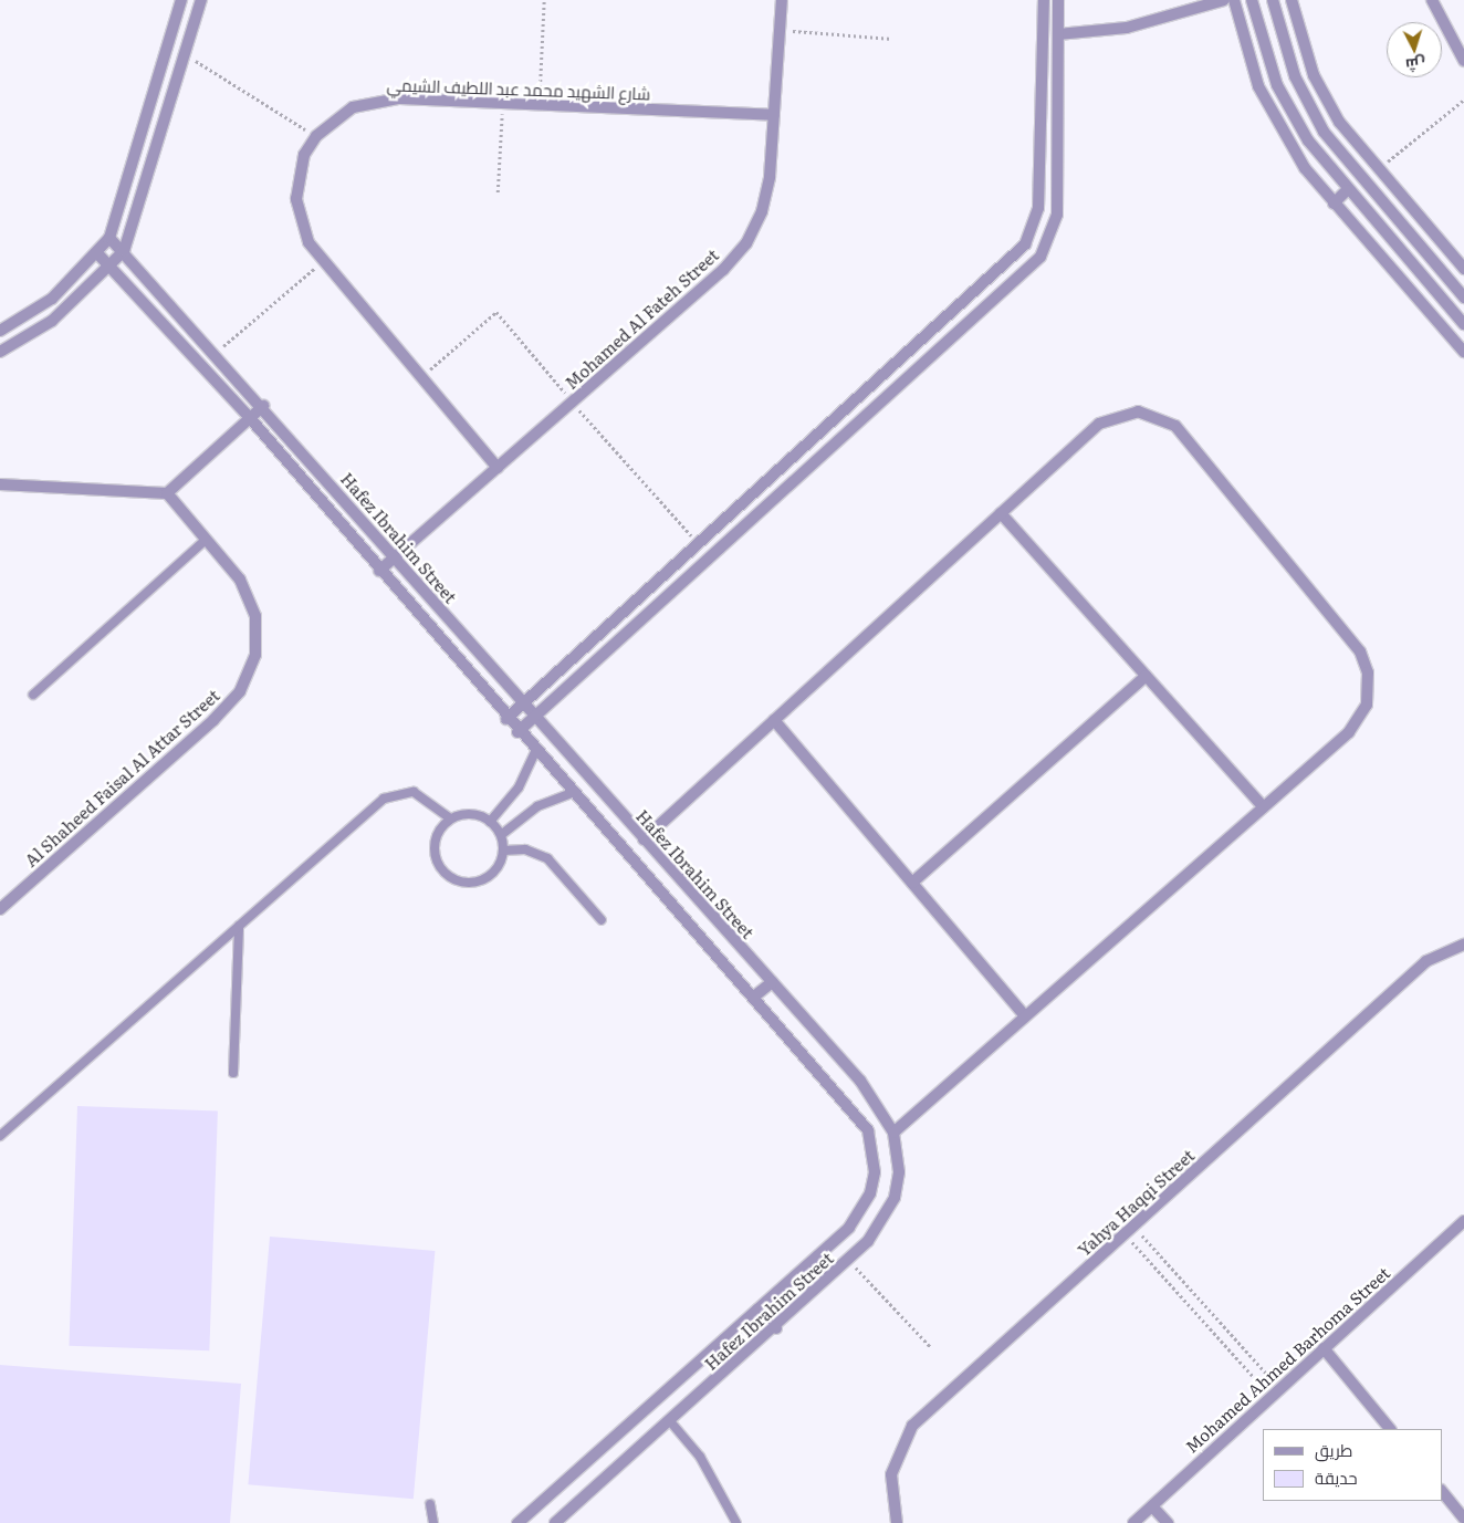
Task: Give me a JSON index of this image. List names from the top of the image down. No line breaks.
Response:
{"streets":{"street":["شارع الشهيد محمد عبد اللطيف الشيمي","Mohamed Al Fateh Street","Hafez Ibrahim Street","Al Shaheed Faisal Al Attar Street","Yahya Haqqi Street","Mohamed Ahmed Barhoma Street"]},"crossings":[["شارع الشهيد محمد عبد اللطيف الشيمي","Mohamed Al Fateh Street"],["Mohamed Al Fateh Street","Hafez Ibrahim Street"]],"legend":["طريق","حديقة"],"north":"bottom"}
